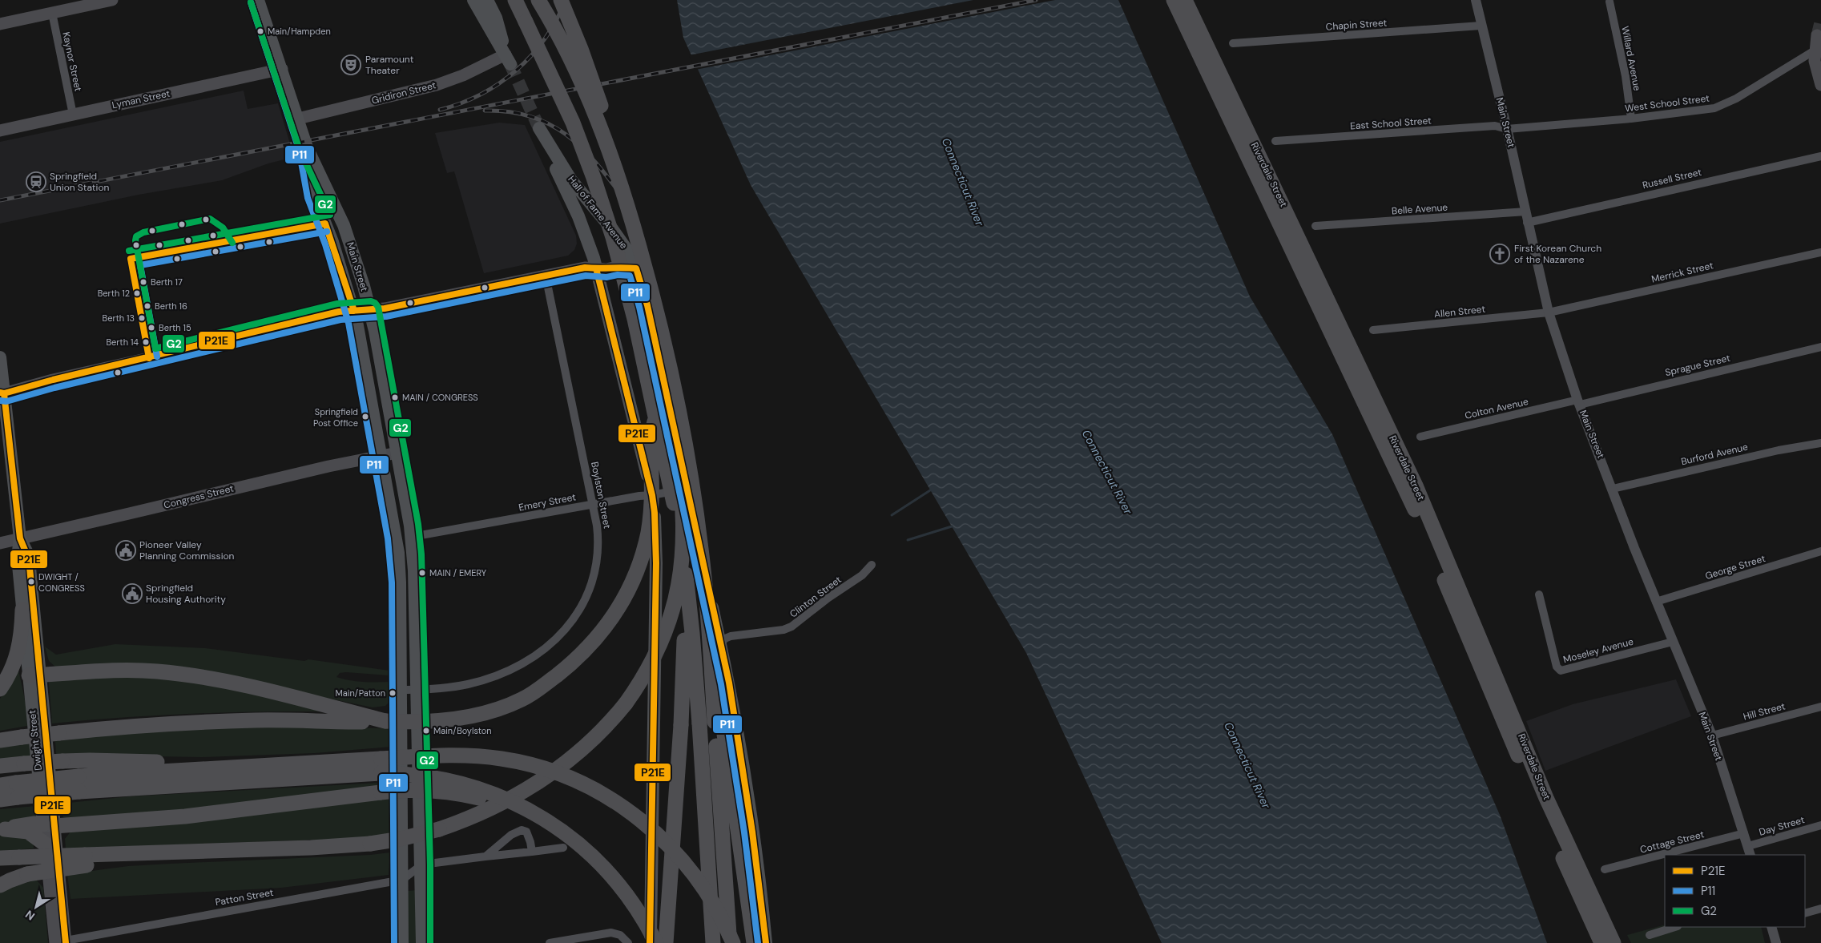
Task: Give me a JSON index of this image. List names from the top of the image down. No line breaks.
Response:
{"streets":{"highway":["Riverdale Street"],"main road":["Gridiron Street","Lyman Street","Main Street","Hall of Fame Avenue","Congress Street","Dwight Street"],"street":["Chapin Street","Willard Avenue","Kaynor Street","West School Street","East School Street","Russell Street","Belle Avenue","Merrick Street","Allen Street","Sprague Street","Colton Avenue","Burford Avenue","Boylston Street","Emery Street","George Street","Clinton Street","Moseley Avenue","Hill Street","Day Street","Cottage Street","Patton Street"]},"crossings":[["Chapin Street","Main Street"],["Willard Avenue","West School Street"],["Kaynor Street","Lyman Street"],["Gridiron Street","Main Street"],["Lyman Street","Main Street"],["West School Street","Main Street"],["West School Street","East School Street"],["Main Street","East School Street"],["Main Street","Russell Street"],["Main Street","Belle Avenue"],["Main Street","Merrick Street"],["Main Street","Allen Street"],["Main Street","Sprague Street"],["Main Street","Colton Avenue"],["Main Street","Burford Avenue"],["Main Street","Boylston Street"],["Main Street","Congress Street"],["Main Street","Emery Street"],["Main Street","George Street"],["Main Street","Moseley Avenue"],["Main Street","Hill Street"],["Main Street","Day Street"],["Main Street","Cottage Street"],["Main Street","Patton Street"],["Hall of Fame Avenue","Emery Street"],["Hall of Fame Avenue","Clinton Street"],["Merrick Street","Allen Street"],["Sprague Street","Colton Avenue"],["Boylston Street","Emery Street"],["Congress Street","Dwight Street"],["Dwight Street","Patton Street"]],"water":["Connecticut River"],"places":{"other":["Main/Hampden","Berth 17","Berth 12","Berth 16","Berth 13","Berth 15","Berth 14","MAIN / CONGRESS","Springfield Post Office","MAIN / EMERY","DWIGHT / CONGRESS","Main/Patton","Main/Boylston"],"theatre":["Paramount Theater"],"station":["Springfield Union Station"],"church":["First Korean Church of the Nazarene"],"public building":["Pioneer Valley Planning Commission","Springfield Housing Authority"]},"lines":["transit line P11","transit line G2","transit line P21E"],"legend":["P21E","P11","G2"],"north":"bottom left"}
